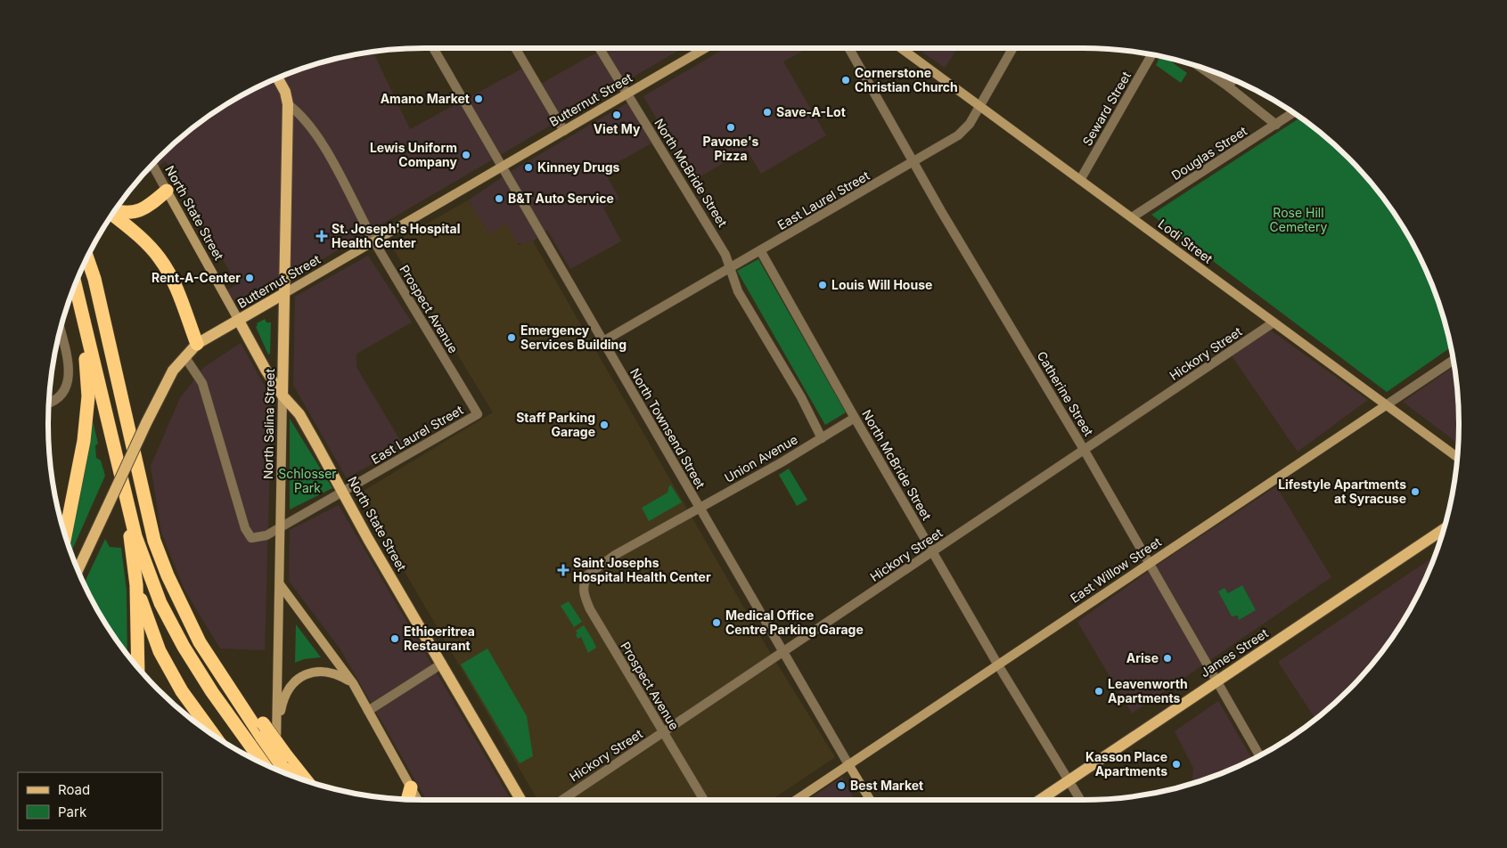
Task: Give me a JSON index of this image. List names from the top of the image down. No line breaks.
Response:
{"streets":{"main road":["Butternut Street","North State Street","North Salina Street","James Street"],"street":["Seward Street","Douglas Street","North McBride Street","East Laurel Street","Lodi Street","Prospect Avenue","Hickory Street","Catherine Street","North Townsend Street","Union Avenue","East Willow Street"]},"crossings":[["Butternut Street","North McBride Street"],["Butternut Street","East Laurel Street"],["Butternut Street","North State Street"],["Butternut Street","Prospect Avenue"],["Butternut Street","North Salina Street"],["Butternut Street","North Townsend Street"],["Seward Street","Lodi Street"],["Douglas Street","Lodi Street"],["North McBride Street","East Laurel Street"],["North McBride Street","Hickory Street"],["North McBride Street","Union Avenue"],["North McBride Street","East Willow Street"],["North McBride Street","James Street"],["East Laurel Street","North State Street"],["East Laurel Street","Lodi Street"],["East Laurel Street","Prospect Avenue"],["East Laurel Street","Catherine Street"],["East Laurel Street","North Salina Street"],["East Laurel Street","North Townsend Street"],["North State Street","North Salina Street"],["Lodi Street","Hickory Street"],["Lodi Street","East Willow Street"],["Prospect Avenue","Hickory Street"],["Prospect Avenue","North Salina Street"],["Prospect Avenue","Union Avenue"],["Hickory Street","Catherine Street"],["Hickory Street","North Townsend Street"],["Catherine Street","East Willow Street"],["Catherine Street","James Street"],["North Townsend Street","Union Avenue"],["North Townsend Street","East Willow Street"]],"parks":["Rose Hill Cemetery","Schlosser Park"],"places":{"other":["Cornerstone Christian Church","Amano Market","Save-A-Lot","Viet My","Pavone's Pizza","Lewis Uniform Company","Kinney Drugs","B&T Auto Service","Rent-A-Center","Louis Will House","Emergency Services Building","Staff Parking Garage","Lifestyle Apartments at Syracuse","Medical Office Centre Parking Garage","Ethioeritrea Restaurant","Arise","Leavenworth Apartments","Kasson Place Apartments","Best Market"],"health":["St. Joseph's Hospital Health Center","Saint Josephs Hospital Health Center"]},"legend":["Road","Park"]}
